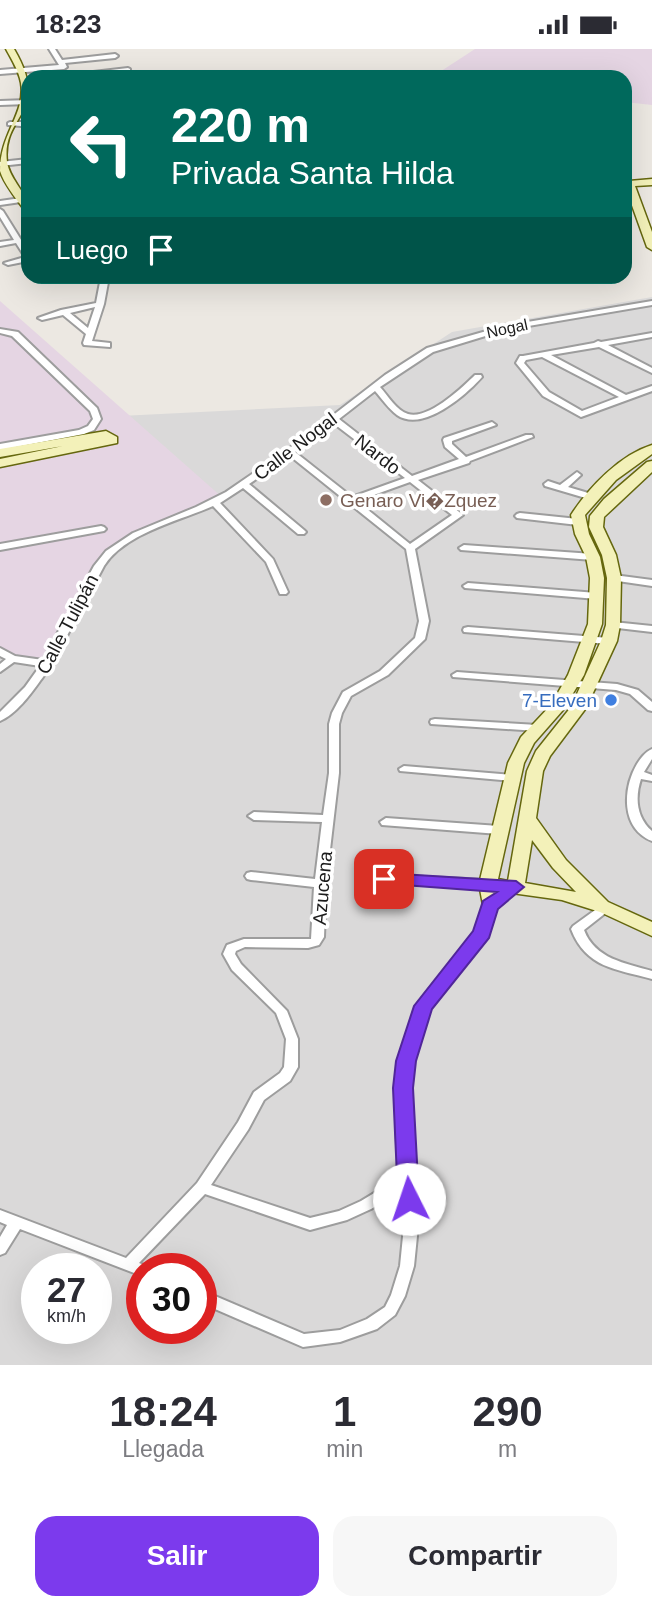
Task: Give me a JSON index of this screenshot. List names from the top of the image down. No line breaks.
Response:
{"streets":{"street":["Nogal","Calle Nogal","Nardo","Calle Tulipán","Azucena"]},"crossings":[["Nogal","Calle Nogal"],["Calle Nogal","Nardo"],["Calle Nogal","Calle Tulipán"],["Nardo","Azucena"]],"places":["Genaro Vi�Zquez","7-Eleven"],"page":{"status":"18:23","turn":["220 m","Privada Santa Hilda"],"then":"Luego","speed":"27 km/h","limit":"30","eta":["18:24","Llegada","1","min","290","m"],"buttons":["Salir","Compartir"]}}
